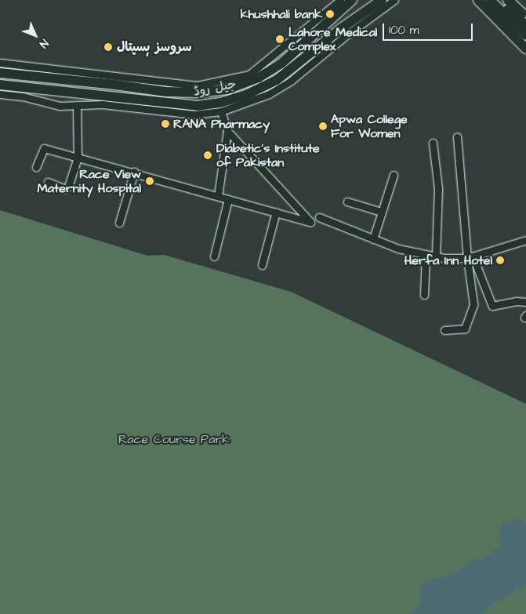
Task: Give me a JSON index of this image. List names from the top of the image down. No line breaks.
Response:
{"streets":{"main road":["جیل روڈ"]},"parks":["Race Course Park"],"places":["khushhali bank","Lahore Medical Complex","سروسز ہسپتال","RANA Pharmacy","Apwa College For Women","Diabetic's Institute of Pakistan","Race View Maternity Hospital","Herfa Inn Hotel"],"scale_bar":"100 m","north":"bottom right"}
